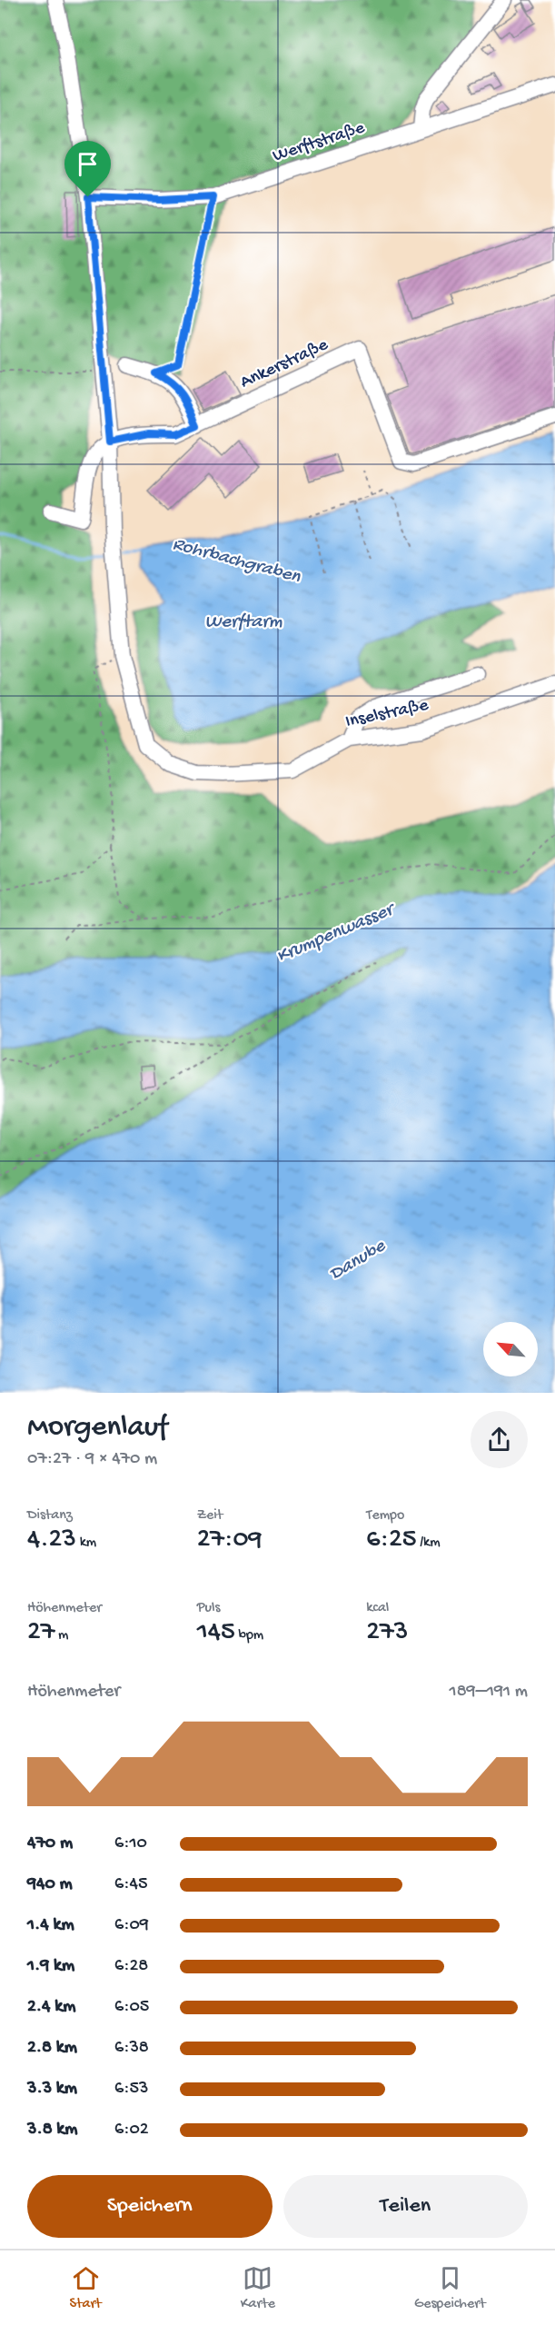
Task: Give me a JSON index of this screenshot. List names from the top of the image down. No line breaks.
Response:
{"streets":{"street":["Werftstraße","Ankerstraße","Inselstraße"]},"crossings":[["Ankerstraße","Inselstraße"]],"water":["Rohrbachgraben","Werftarm","Krumpenwasser","Danube"],"north":"top left","page":{"heading":["Morgenlauf","07:27 · 9 × 470 m"],"stats":[["Distanz","4.23 km"],["Zeit","27:09"],["Tempo","6:25 /km"],["Höhenmeter","27 m"],["Puls","145 bpm"],["kcal","273"]],"chart":["Höhenmeter","189–191 m"],"list":[{"name":"470 m","note":"6:10"},{"name":"940 m","note":"6:45"},{"name":"1.4 km","note":"6:09"},{"name":"1.9 km","note":"6:28"},{"name":"2.4 km","note":"6:05"},{"name":"2.8 km","note":"6:38"},{"name":"3.3 km","note":"6:53"},{"name":"3.8 km","note":"6:02"}],"buttons":["Speichern","Teilen"],"tabs":["Start","Karte","Gespeichert"]}}
